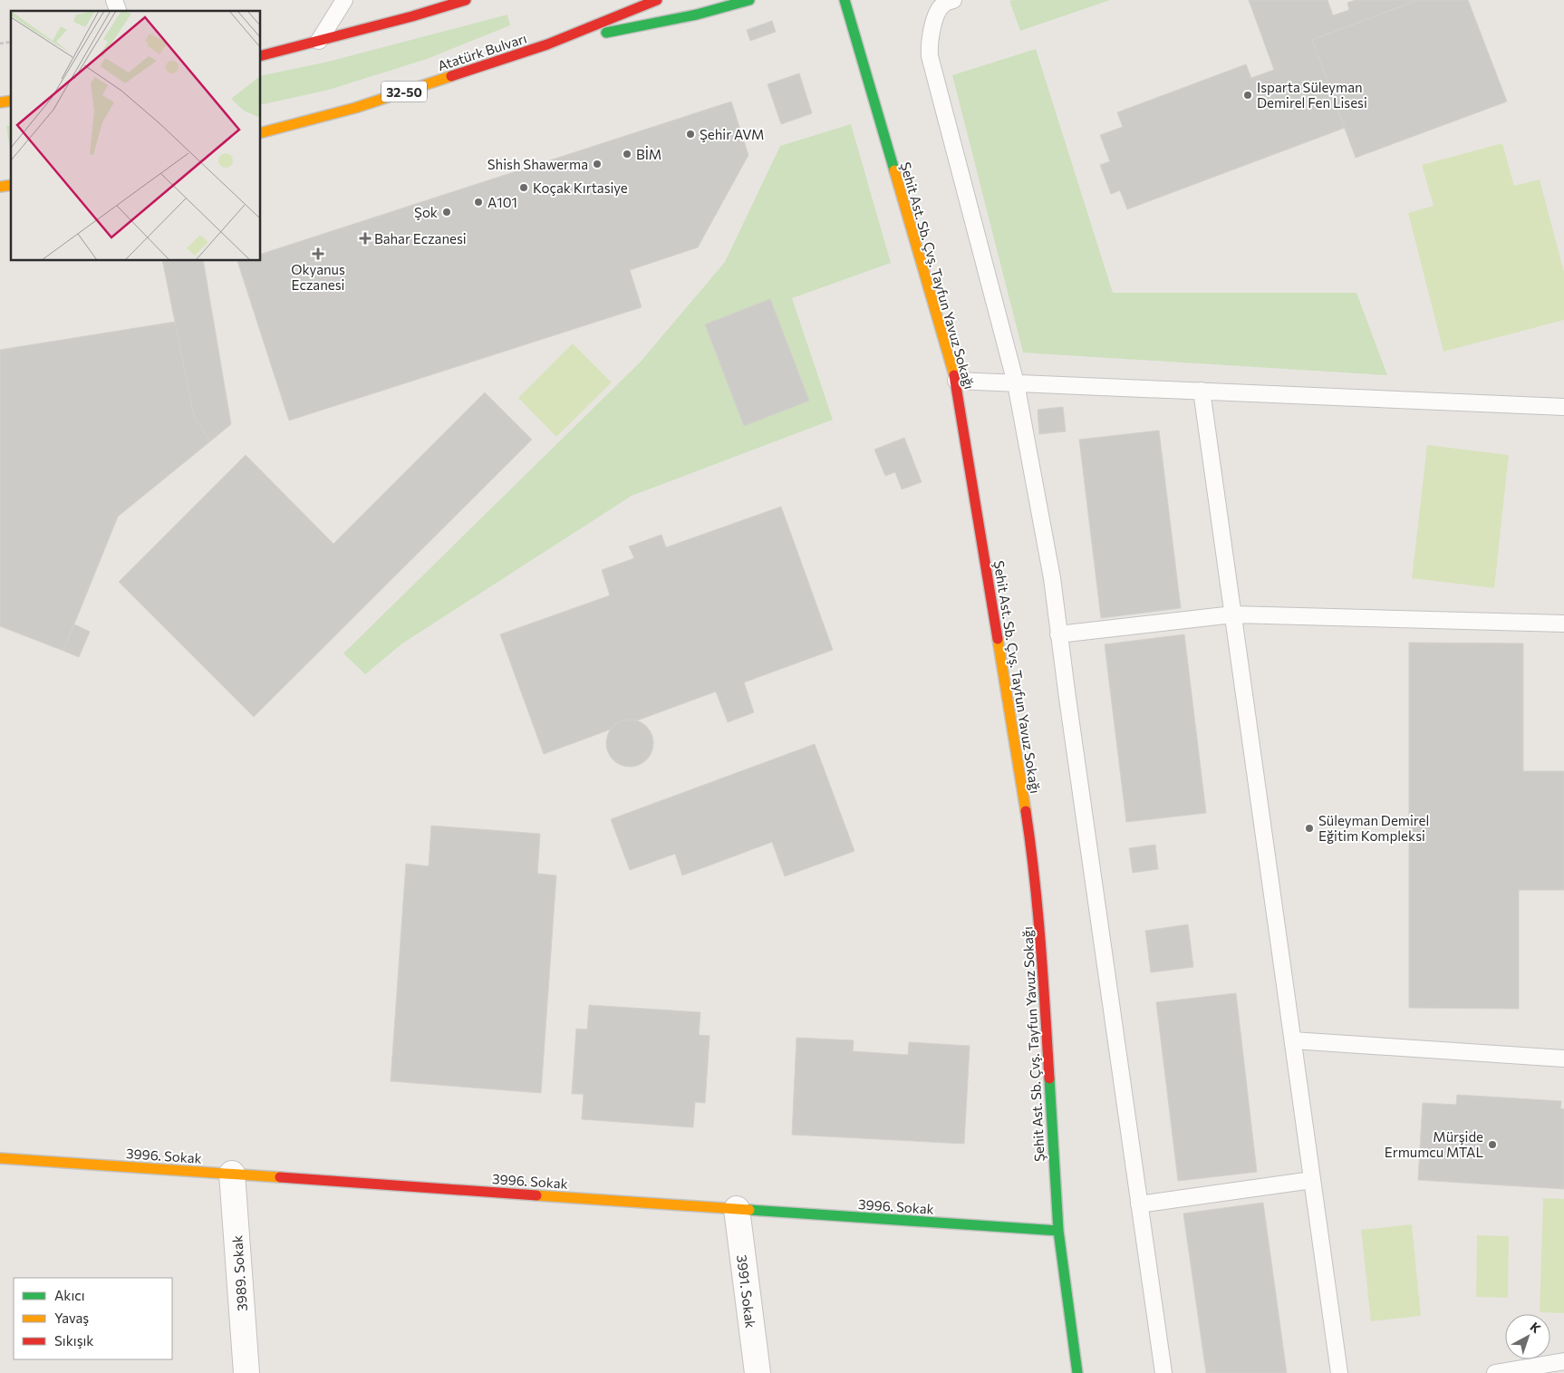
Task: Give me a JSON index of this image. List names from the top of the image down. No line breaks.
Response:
{"streets":{"street":["Atatürk Bulvarı","32-50","Şehit Ast. Sb. Çvş. Tayfun Yavuz Sokağı","3996. Sokak","3989. Sokak","3991. Sokak"]},"crossings":[["Şehit Ast. Sb. Çvş. Tayfun Yavuz Sokağı","3996. Sokak"],["3996. Sokak","3989. Sokak"],["3996. Sokak","3991. Sokak"]],"places":{"other":["Isparta Süleyman Demirel Fen Lisesi","Şehir AVM","BİM","Shish Shawerma","Koçak Kırtasiye","A101","Şok","Süleyman Demirel Eğitim Kompleksi","Mürşide Ermumcu MTAL"],"health":["Bahar Eczanesi","Okyanus Eczanesi"]},"legend":["Akıcı","Yavaş","Sıkışık"],"north":"top right"}
